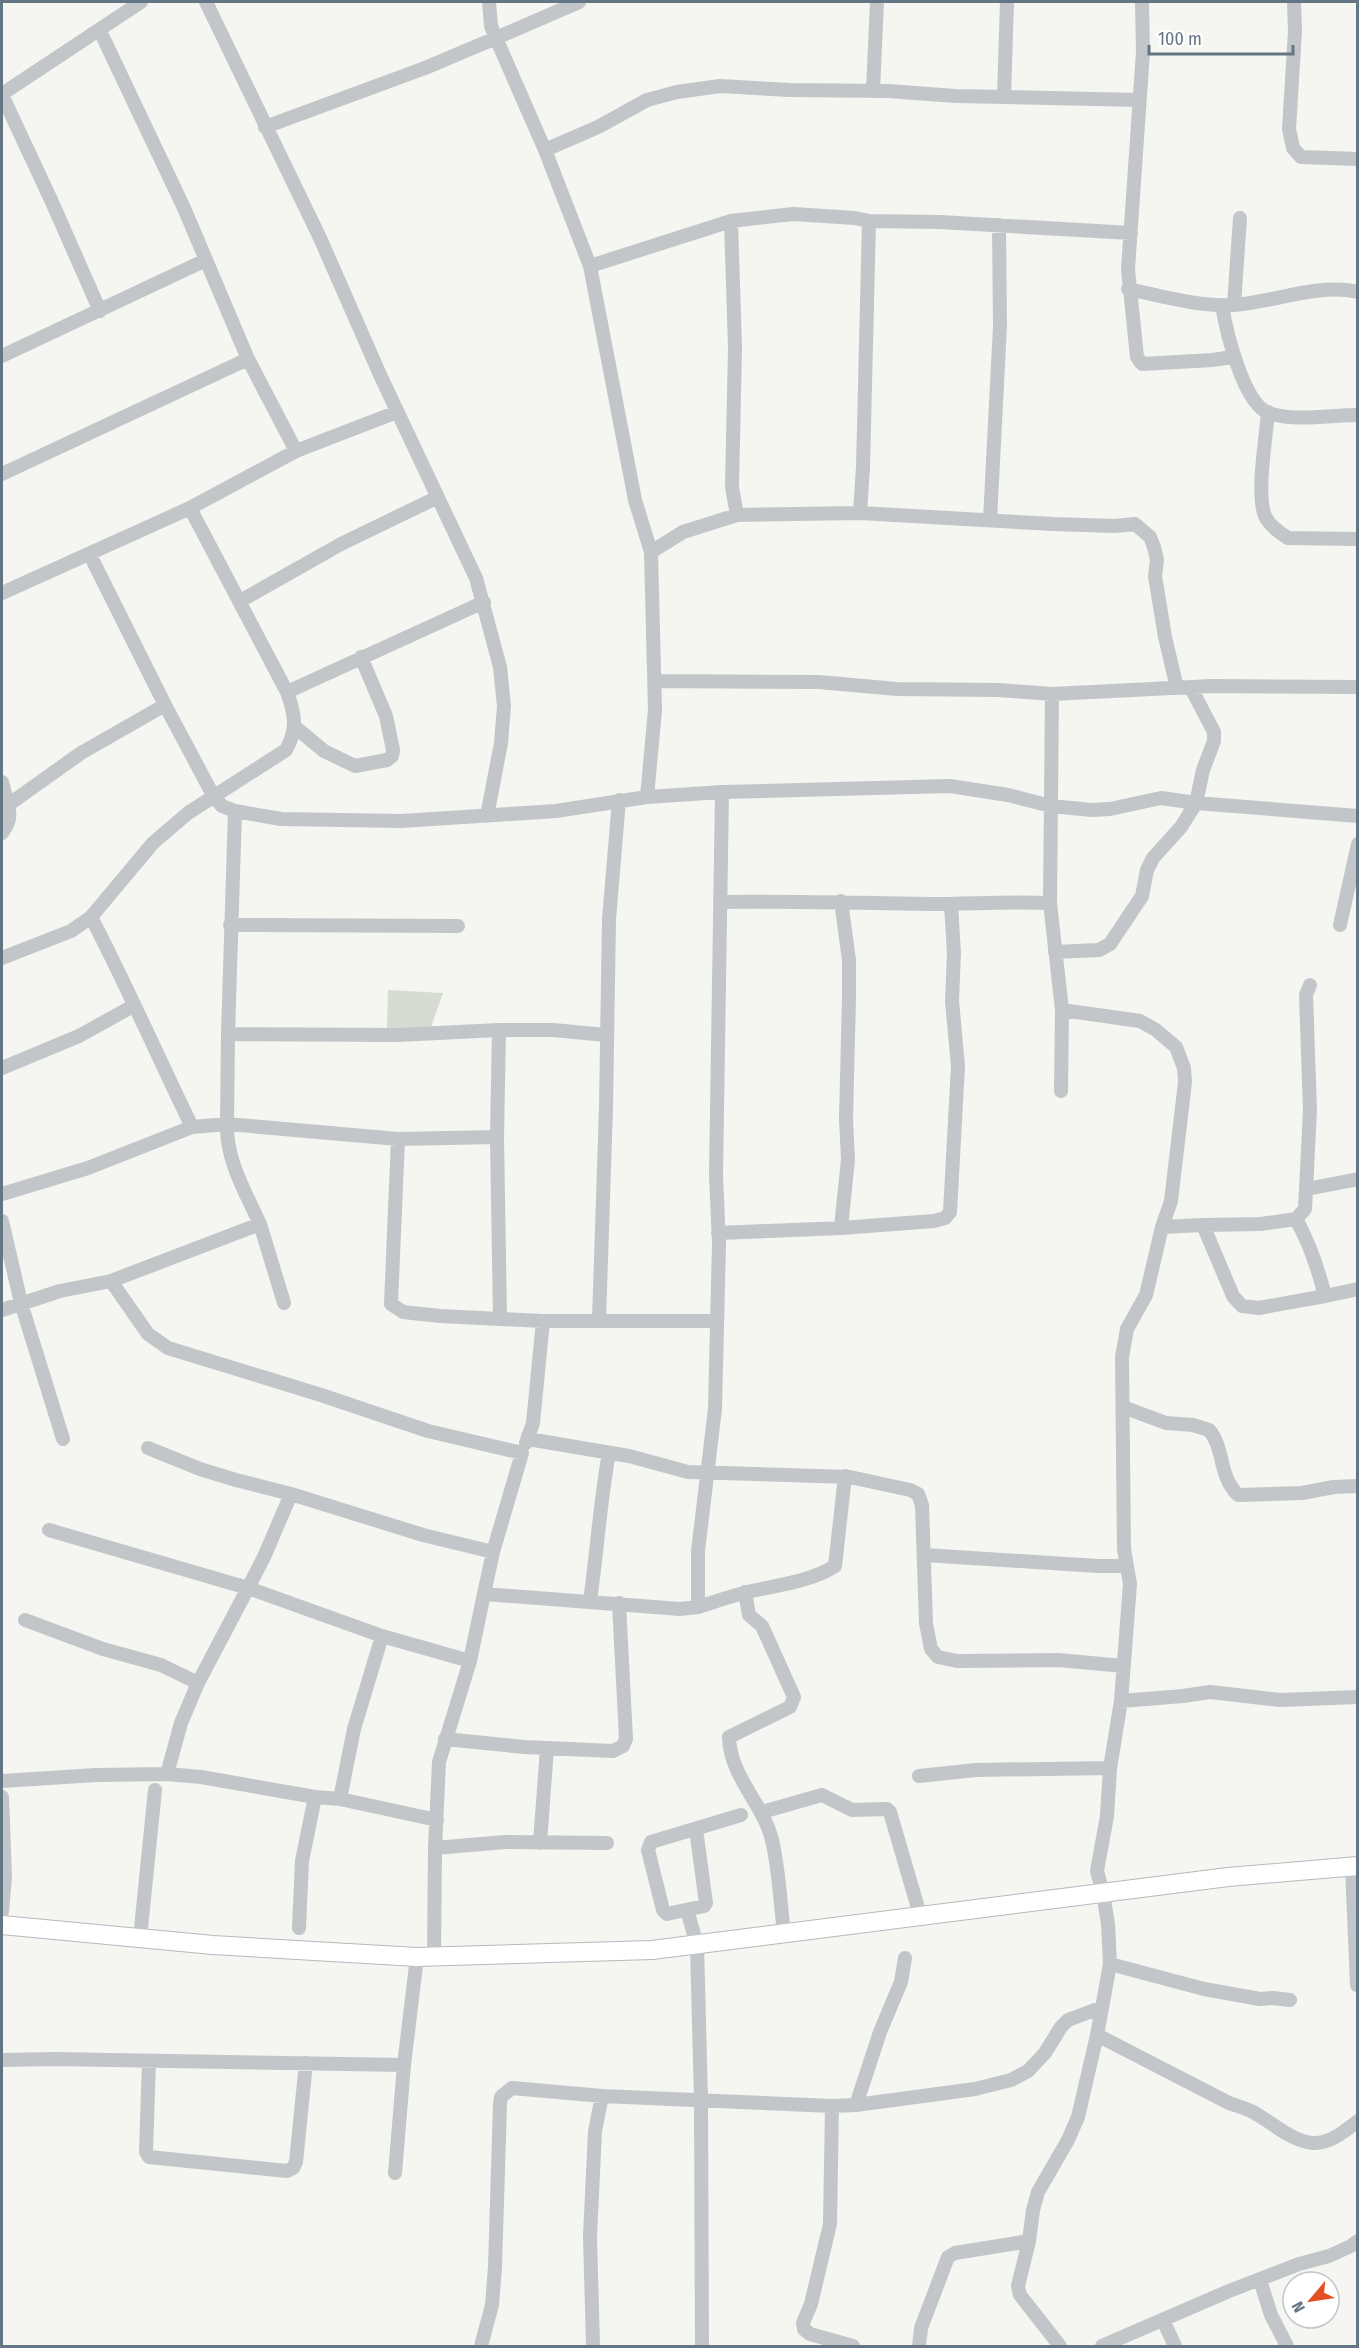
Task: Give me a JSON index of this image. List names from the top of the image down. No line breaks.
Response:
{"scale_bar":"100 m","north":"bottom left"}
